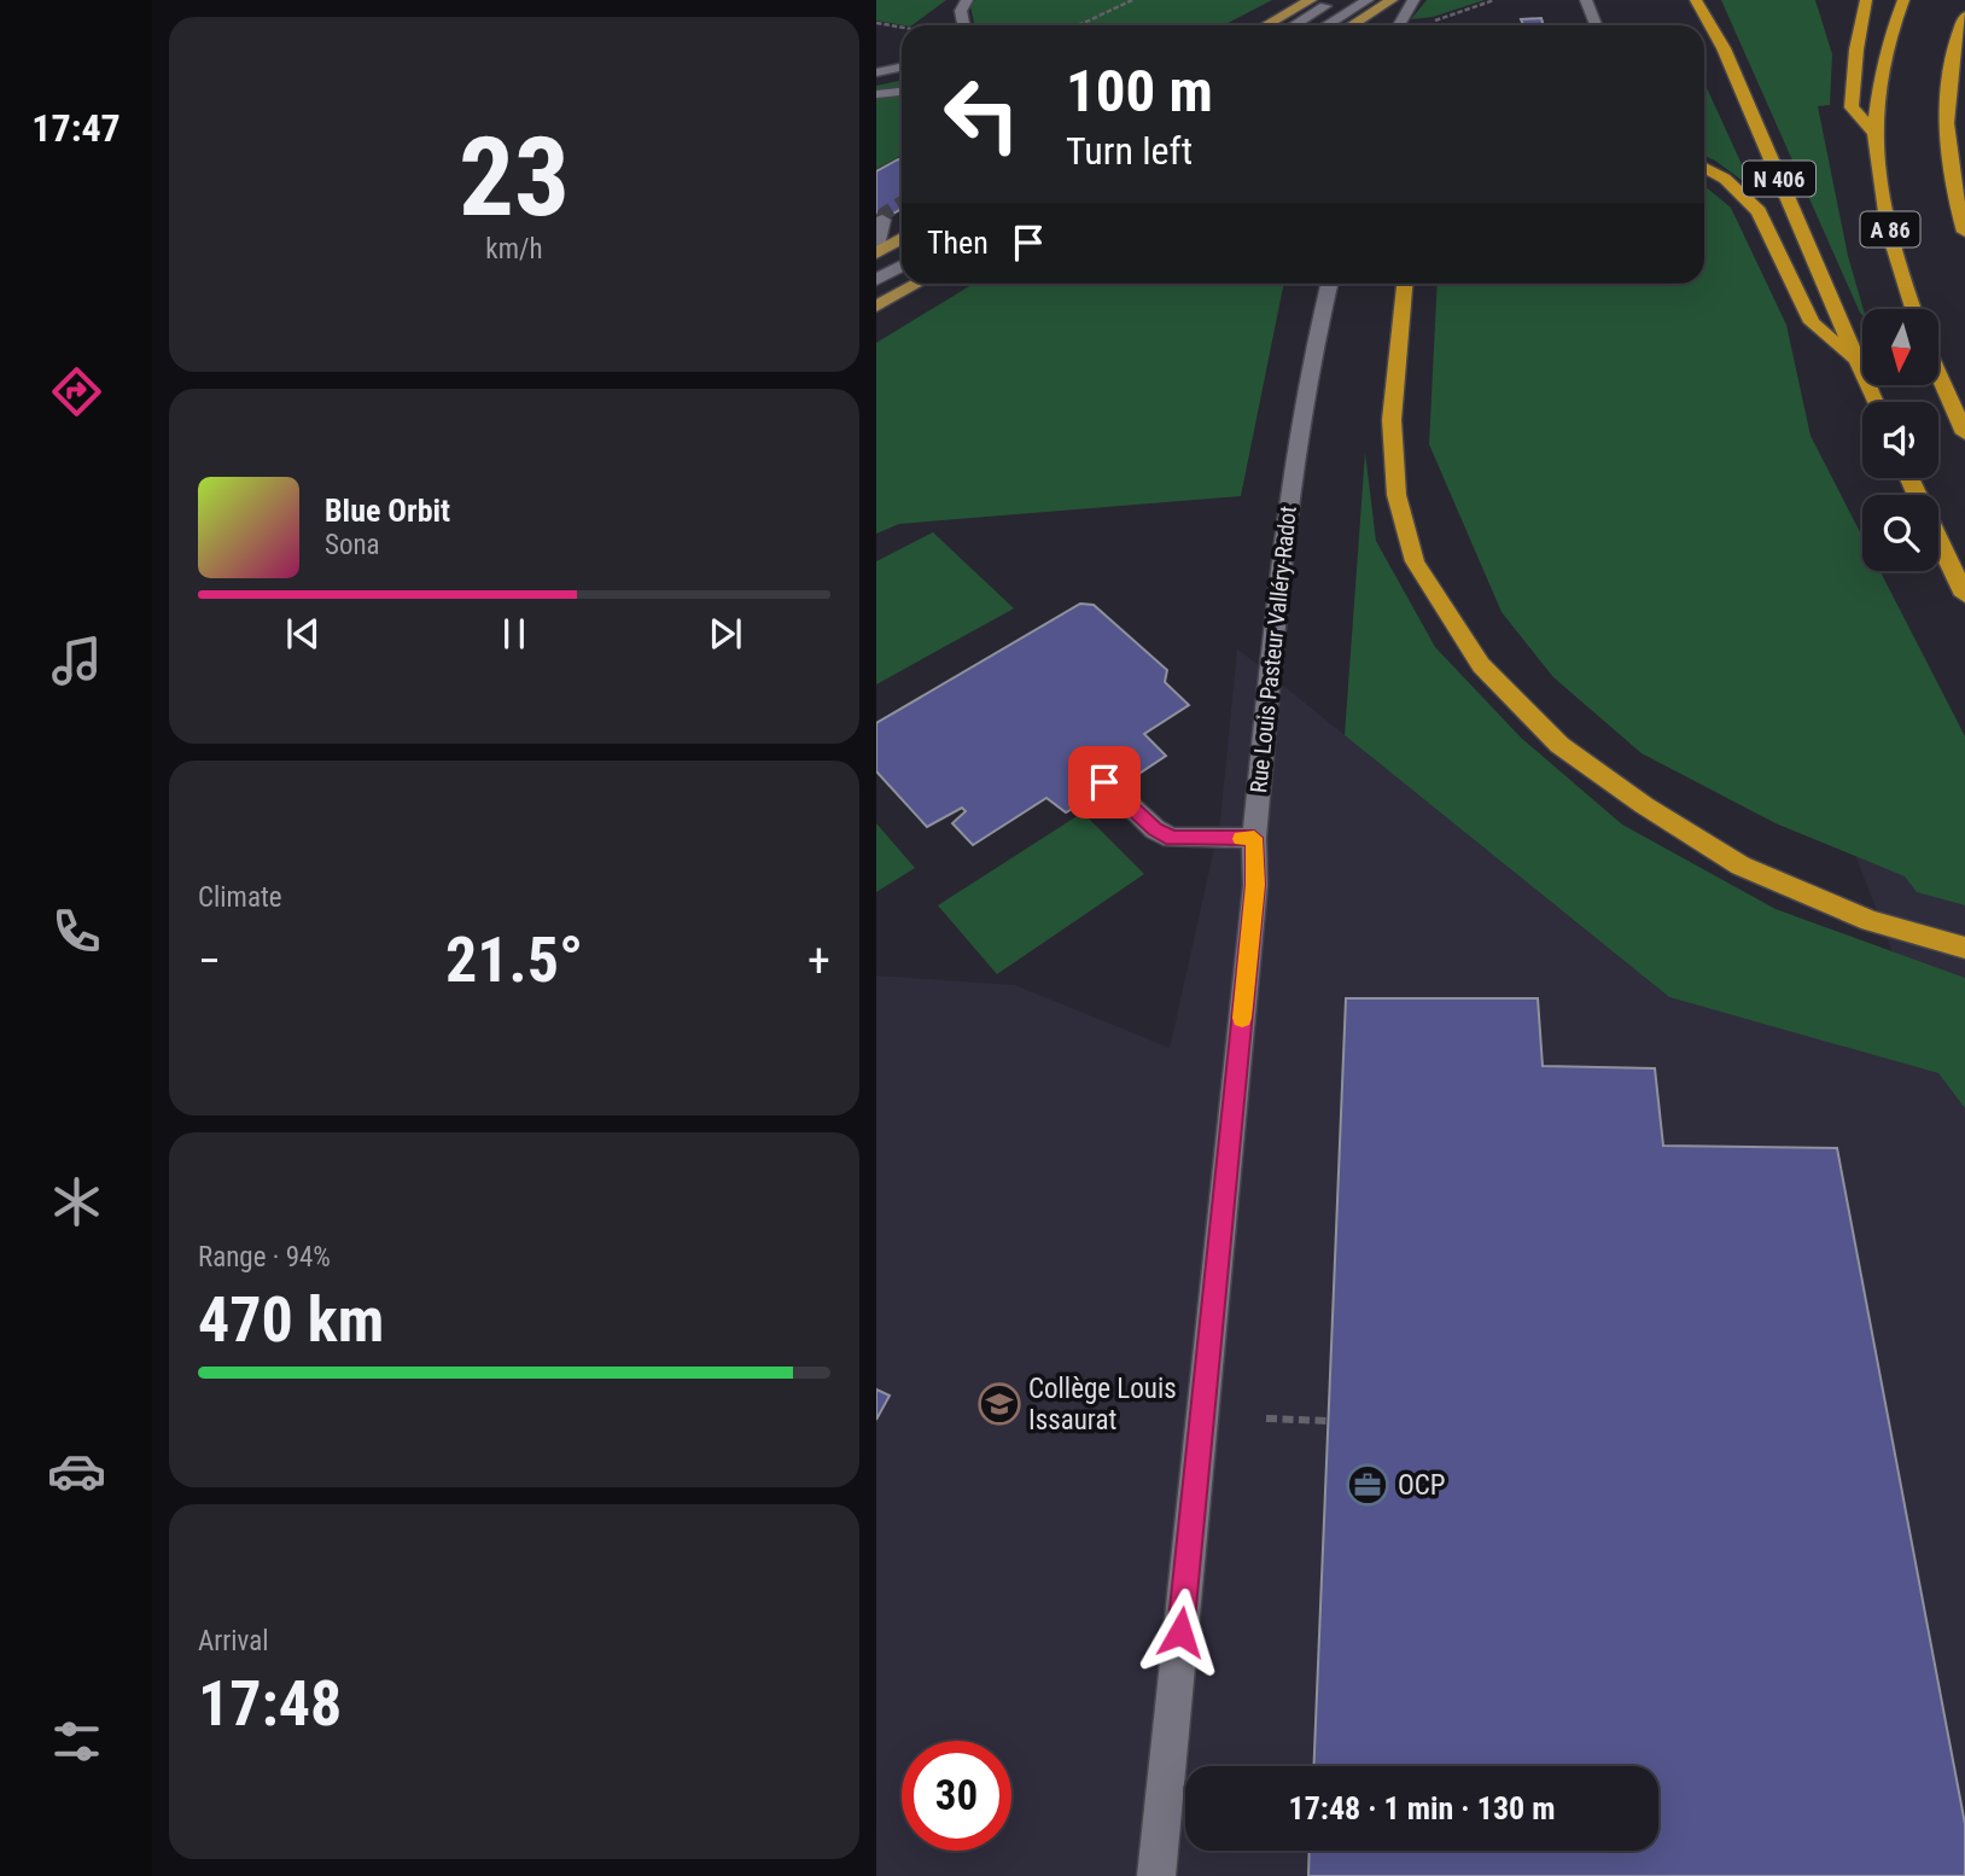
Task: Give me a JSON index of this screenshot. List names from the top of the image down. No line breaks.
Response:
{"streets":{"highway":["N 406","A 86"],"street":["Rue Louis Pasteur Valléry-Radot"]},"places":{"school or university":["Collège Louis Issaurat"],"office":["OCP"]},"north":"bottom","page":{"tabs":"17:47","tile":[["23","km/h"],"Climate",["Range · 94%","470 km"],["Arrival","17:48"]],"turn":["100 m","Turn left"],"then":"Then","song":["Blue Orbit","Sona"],"heat":["−","21.5°","+"],"limit":"30","trip":"17:48 · 1 min · 130 m"}}
